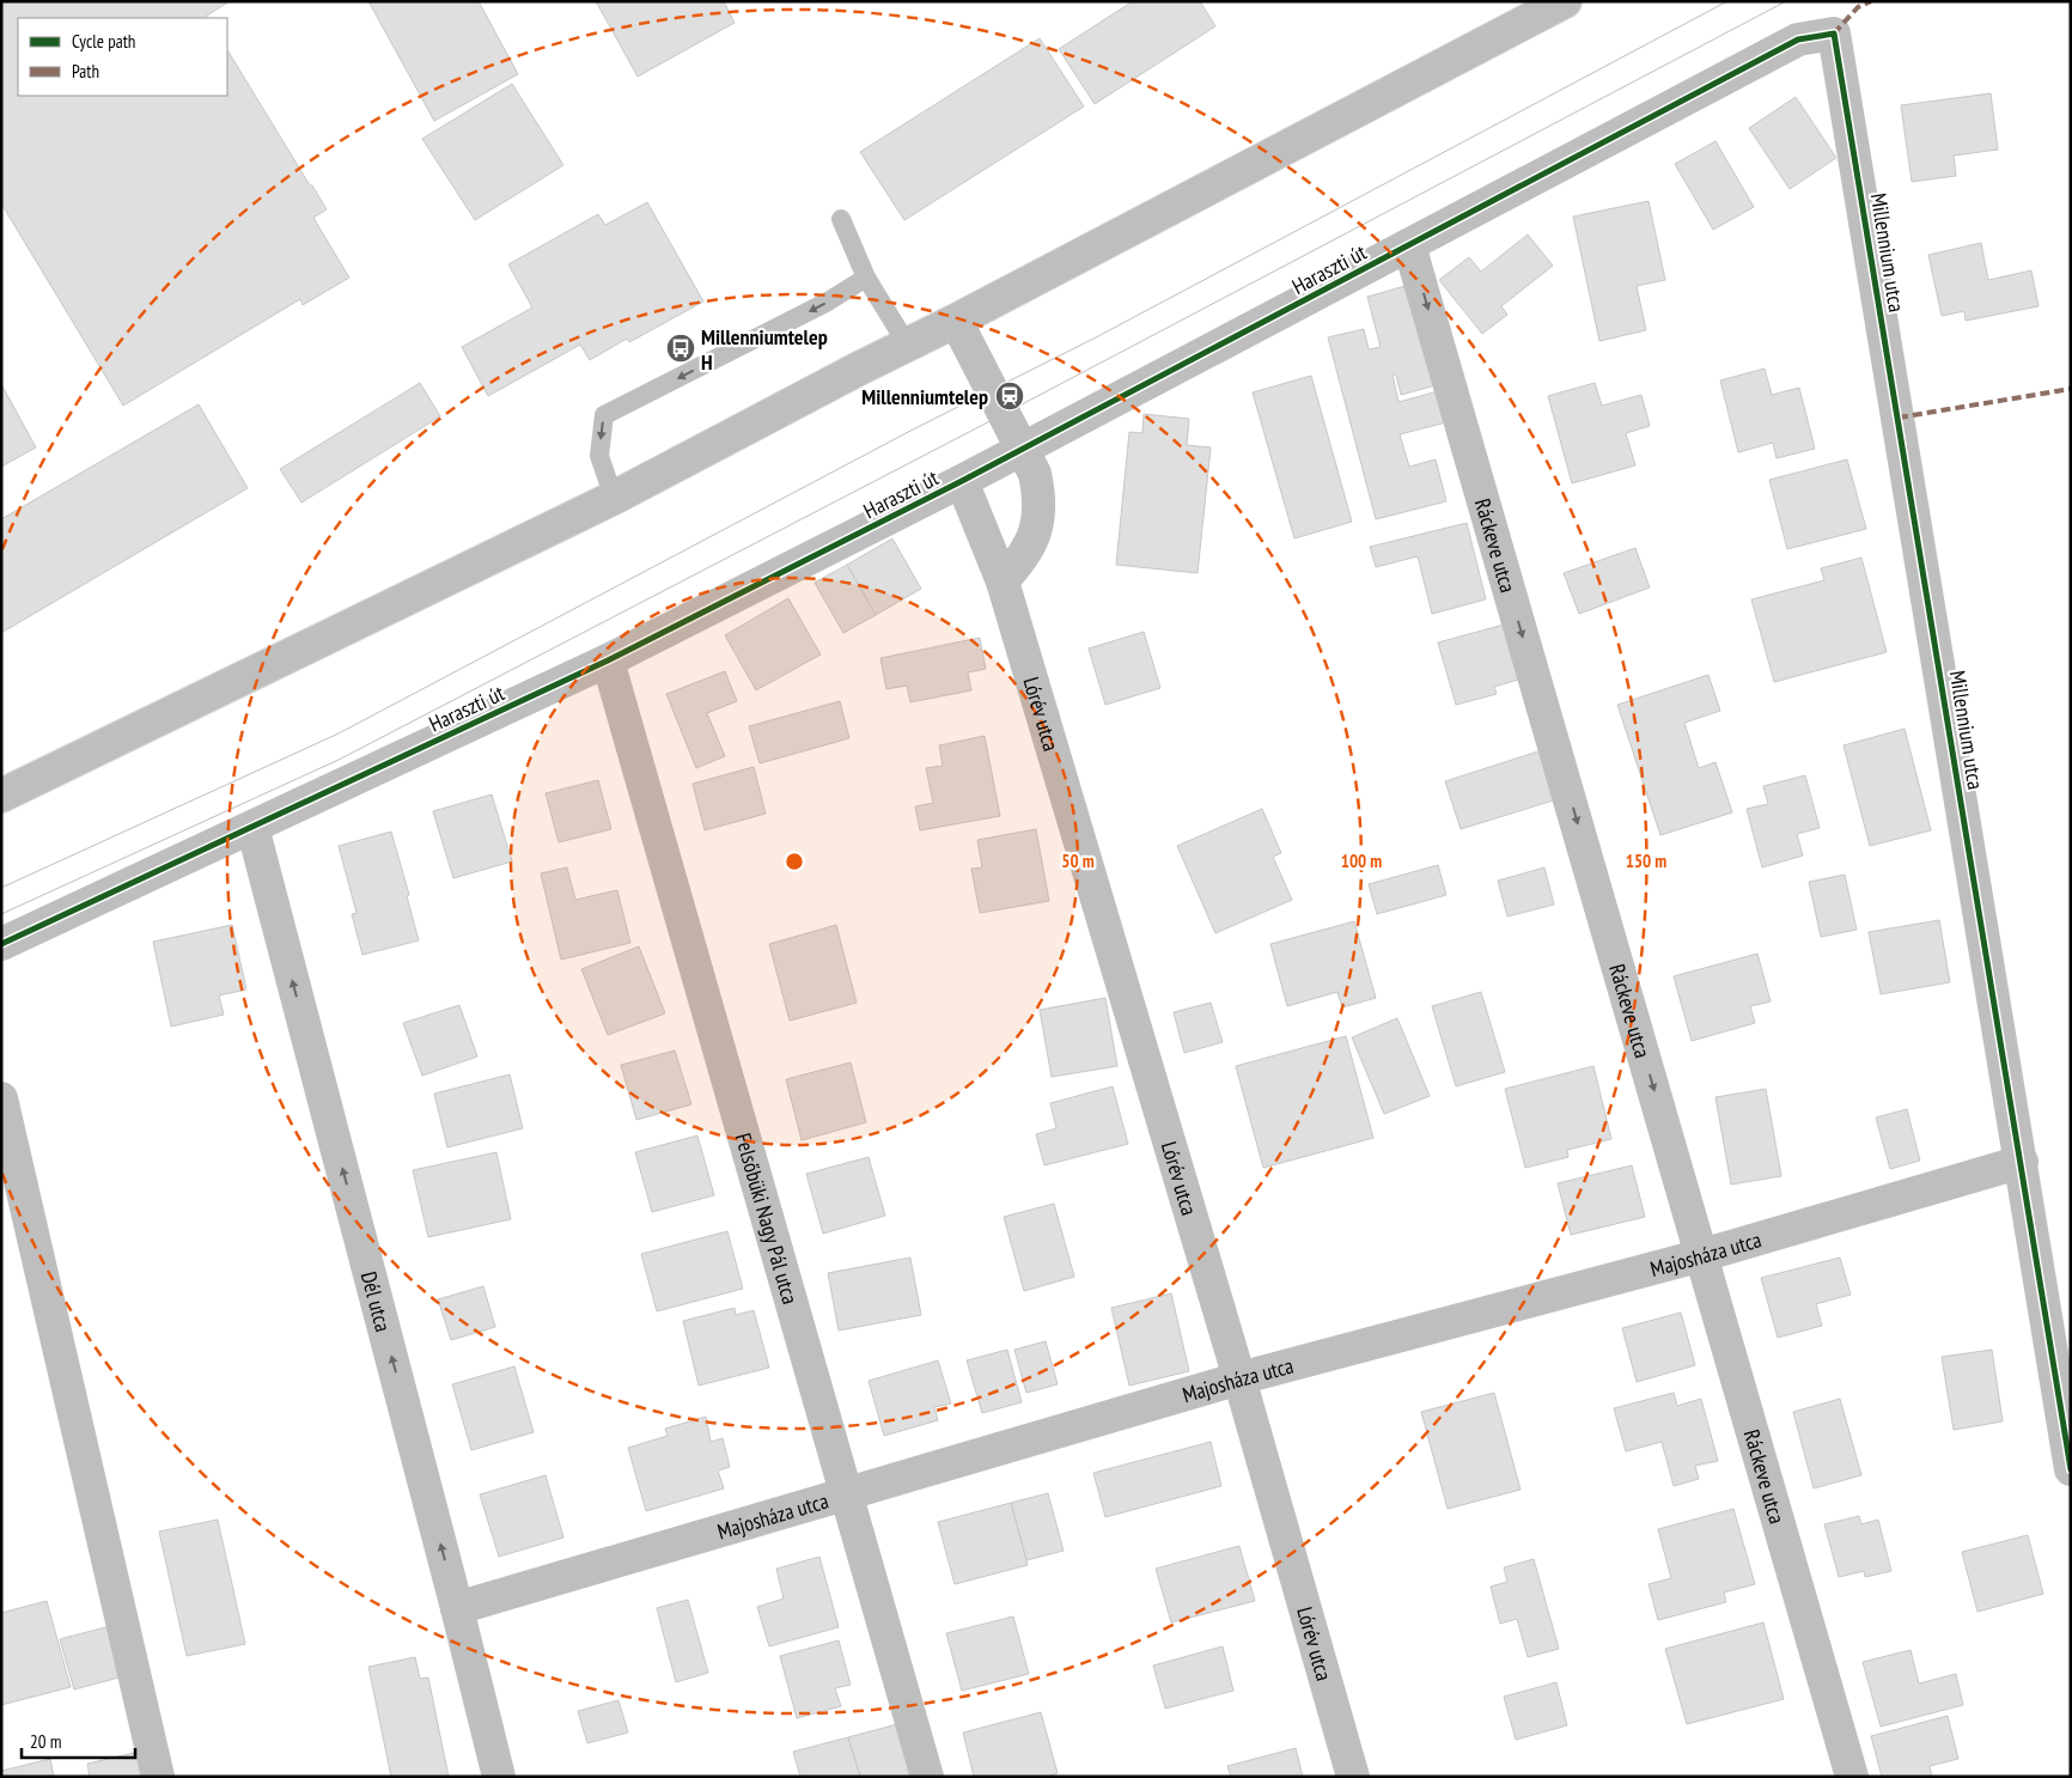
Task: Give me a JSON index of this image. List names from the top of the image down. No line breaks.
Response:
{"streets":{"street":["Millennium utca","Haraszti út","Ráckeve utca","Lórév utca","Felsőbüki Nagy Pál utca","Majosháza utca","Dél utca"]},"crossings":[["Millennium utca","Haraszti út"],["Millennium utca","Majosháza utca"],["Haraszti út","Ráckeve utca"],["Haraszti út","Lórév utca"],["Haraszti út","Felsőbüki Nagy Pál utca"],["Haraszti út","Dél utca"],["Ráckeve utca","Majosháza utca"],["Lórév utca","Majosháza utca"],["Felsőbüki Nagy Pál utca","Majosháza utca"],["Majosháza utca","Dél utca"]],"one_way":["Ráckeve utca","Dél utca"],"places":{"bus stop":["Millenniumtelep H"],"station":["Millenniumtelep"]},"legend":["Cycle path","Path"],"scale_bar":"20 m","rings":["50 m","100 m","150 m"]}
